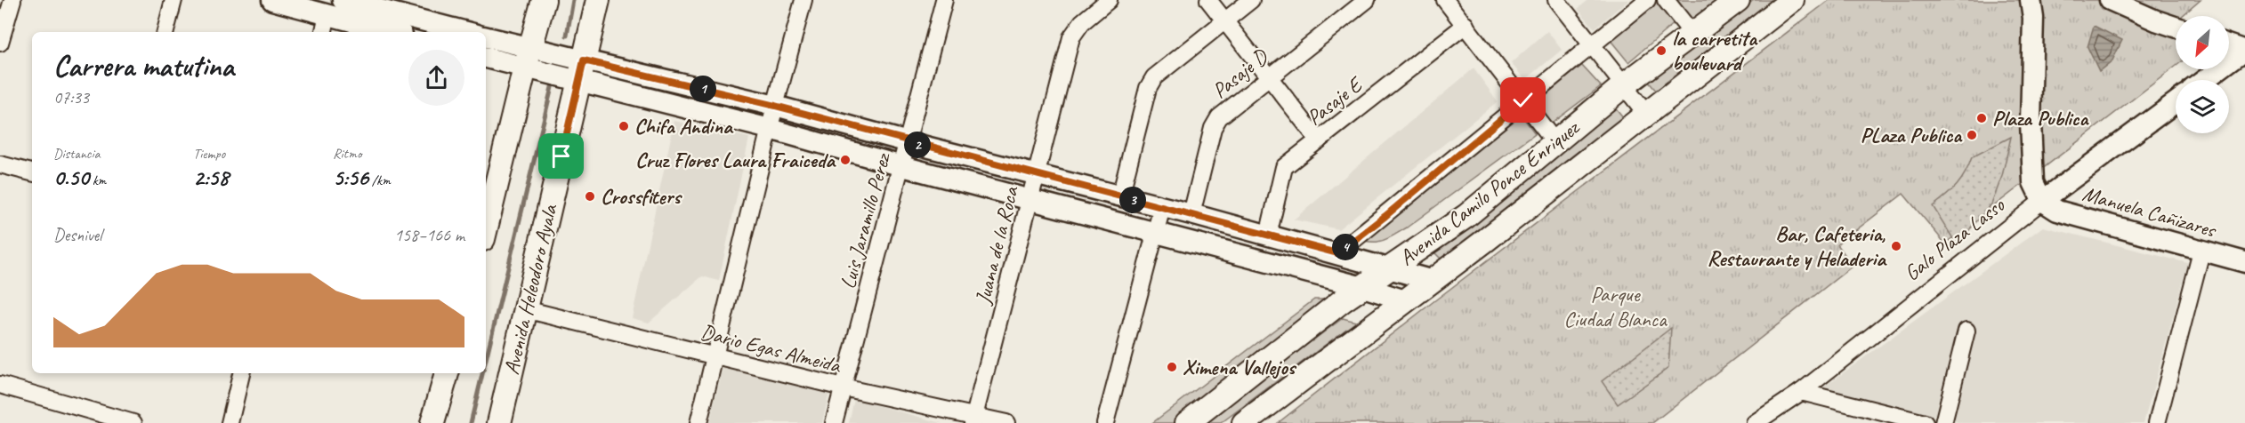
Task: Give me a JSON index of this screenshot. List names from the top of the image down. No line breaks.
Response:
{"streets":{"main road":["Avenida Camilo Ponce Enriquez","Avenida Heleodoro Ayala"],"street":["Pasaje D","Pasaje E","Manuela Cañizares","Luis Jaramillo Perez","Galo Plaza Lasso","Juana de la Roca","Dario Egas Almeida"]},"crossings":[["Manuela Cañizares","Galo Plaza Lasso"],["Luis Jaramillo Perez","Dario Egas Almeida"],["Juana de la Roca","Dario Egas Almeida"],["Avenida Heleodoro Ayala","Dario Egas Almeida"]],"parks":["Parque Ciudad Blanca"],"places":["la carretita boulevard","Plaza Publica","Chifa Andina","PLaza Publica","Cruz Flores Laura Fraiceda","Crossfiters","Bar, Cafeteria, Restaurante y Heladeria","Ximena Vallejos"],"north":"bottom left","page":{"heading":["Carrera matutina","07:33"],"pins":["1","2","3","4"],"stats":[["Distancia","0.50 km"],["Tiempo","2:58"],["Ritmo","5:56 /km"]],"chart":["Desnivel","158–166 m"]}}
